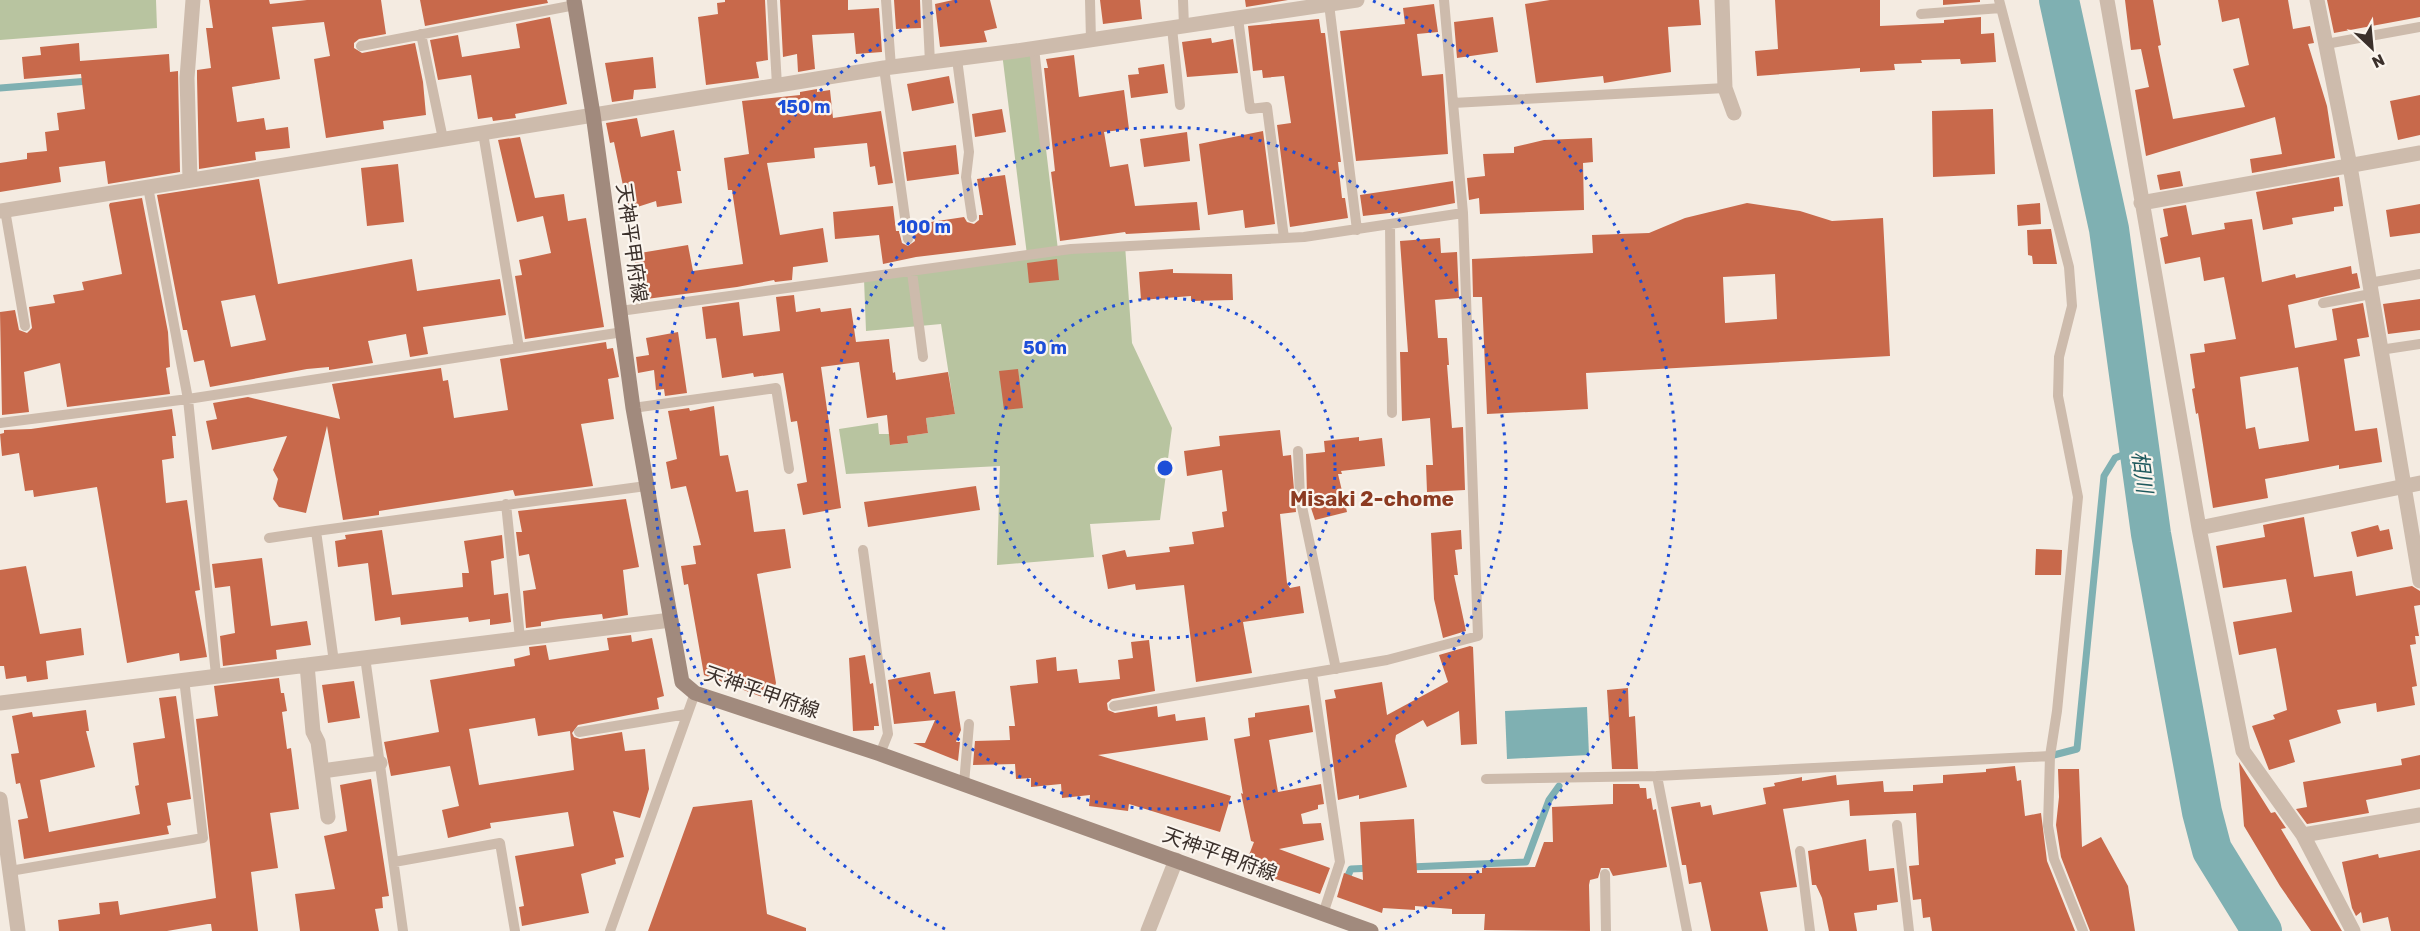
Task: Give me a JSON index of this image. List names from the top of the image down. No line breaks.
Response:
{"streets":{"main road":["天神平甲府線"]},"districts":["Misaki 2-chome"],"water":["相川"],"north":"bottom right","rings":["150 m","100 m","50 m"]}
